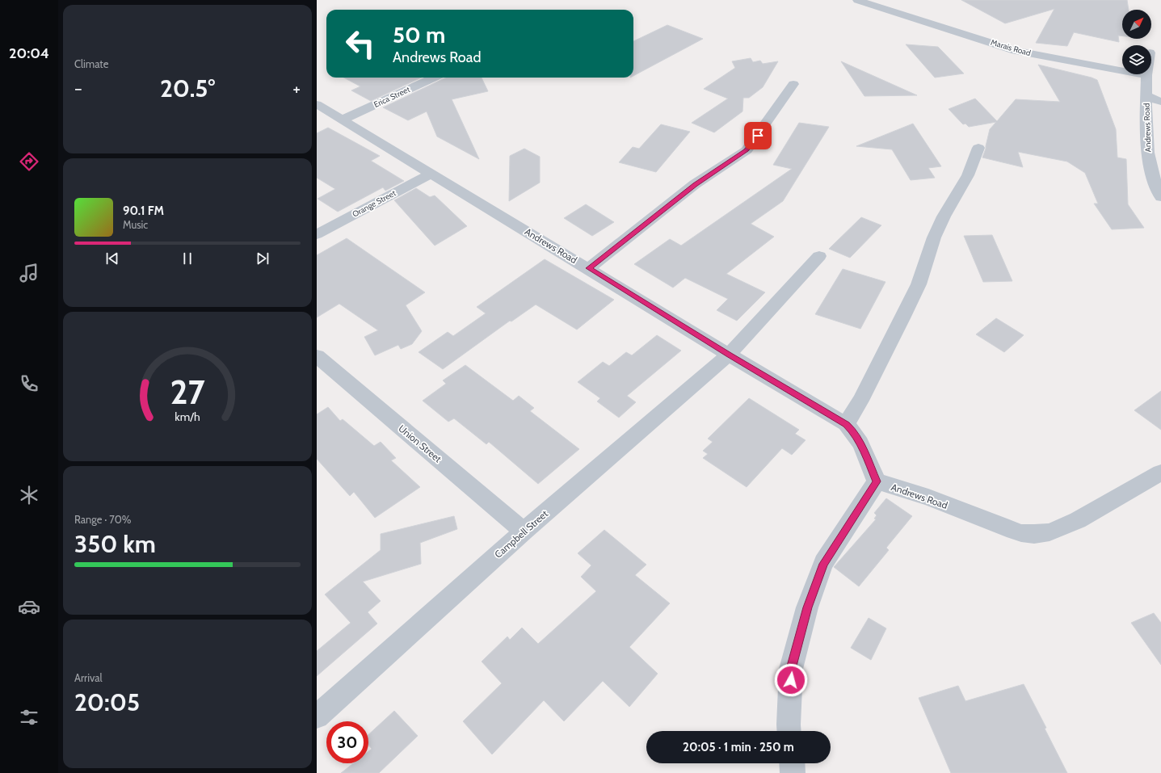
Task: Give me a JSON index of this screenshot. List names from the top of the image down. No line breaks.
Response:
{"streets":{"street":["Marais Road","Erica Street","Andrews Road","Orange Street","Union Street","Campbell Street"]},"crossings":[["Marais Road","Andrews Road"],["Erica Street","Andrews Road"],["Andrews Road","Orange Street"],["Andrews Road","Campbell Street"],["Union Street","Campbell Street"]],"north":"top right","page":{"tabs":"20:04","tile":["Climate",["Range · 70%","350 km"],["Arrival","20:05"]],"turn":["50 m","Andrews Road"],"heat":["−","20.5°","+"],"song":["90.1 FM","Music"],"limit":"30","trip":"20:05 · 1 min · 250 m","gauge":["27","km/h"]}}
